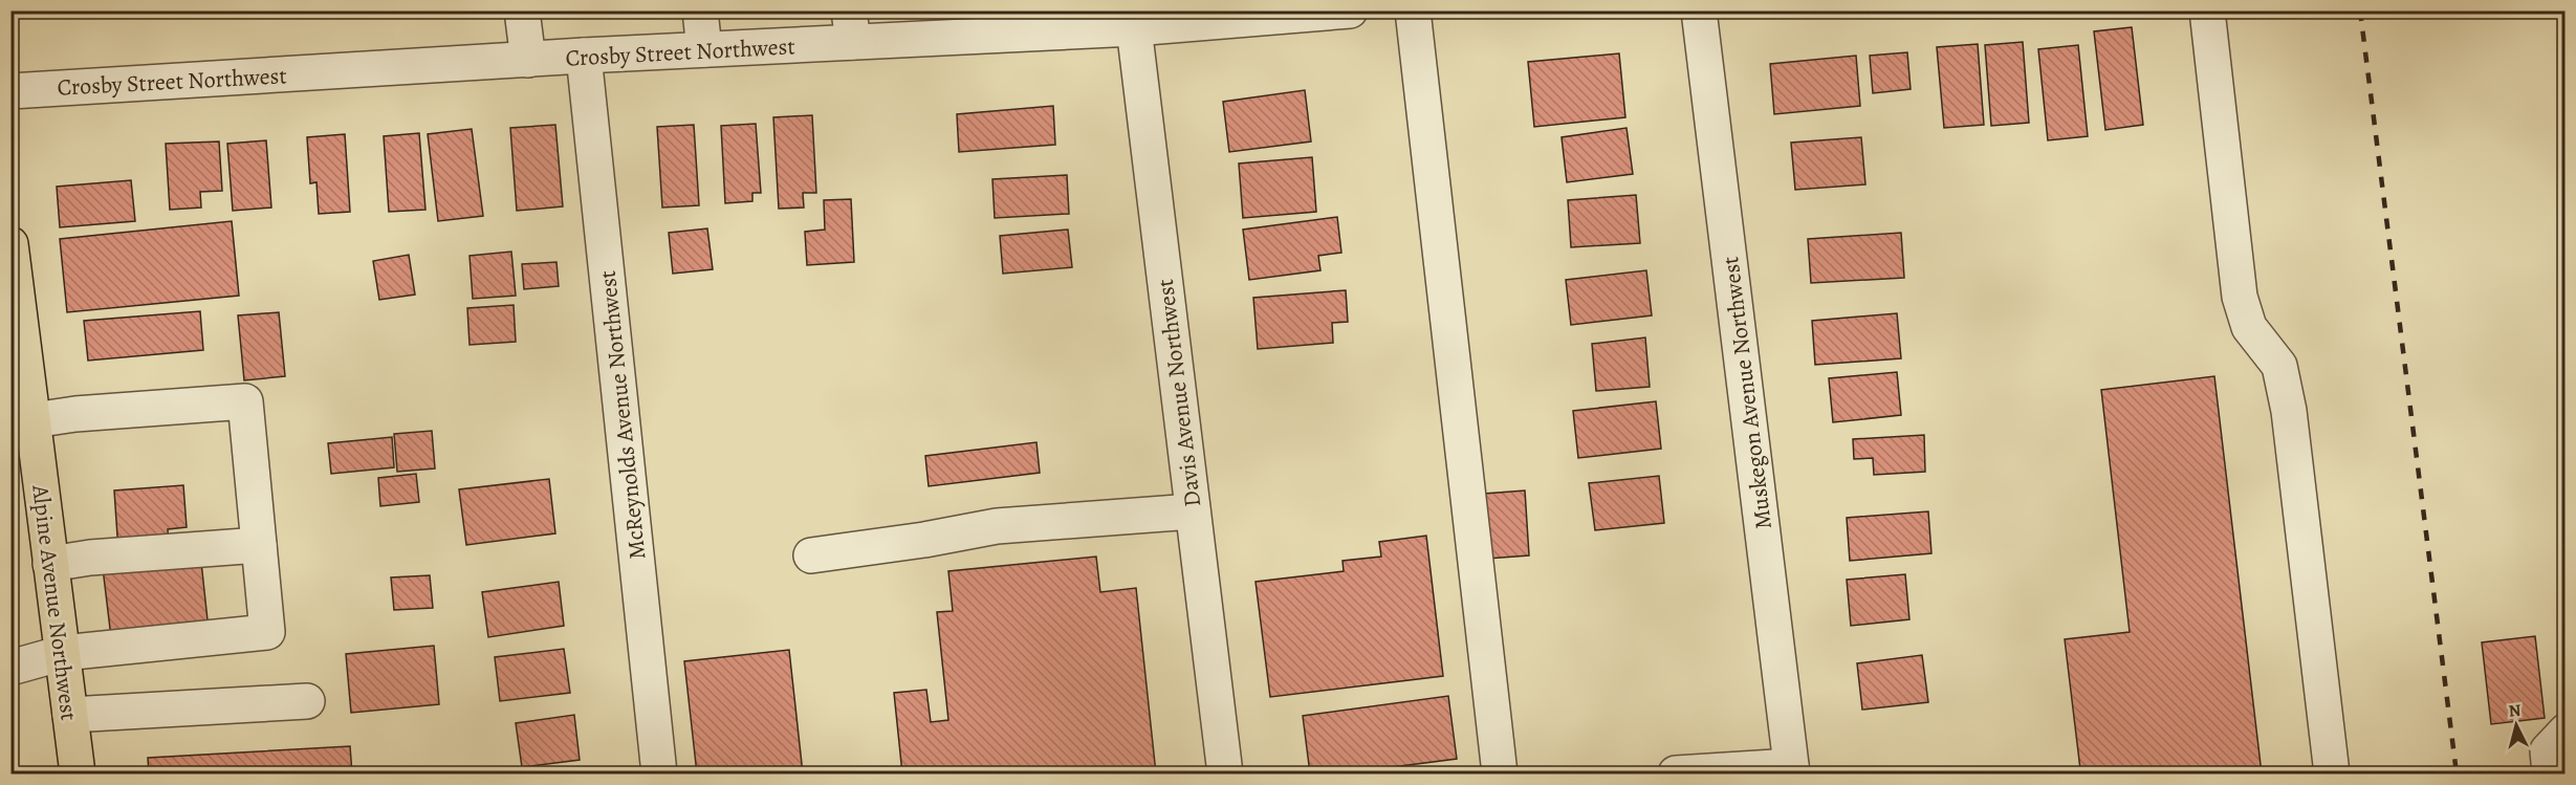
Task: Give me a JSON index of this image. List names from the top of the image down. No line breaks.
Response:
{"streets":{"main road":["Alpine Avenue Northwest"],"street":["Crosby Street Northwest","Davis Avenue Northwest","Muskegon Avenue Northwest","McReynolds Avenue Northwest"]},"crossings":[["Crosby Street Northwest","Davis Avenue Northwest"],["Crosby Street Northwest","McReynolds Avenue Northwest"]],"north":"top"}
